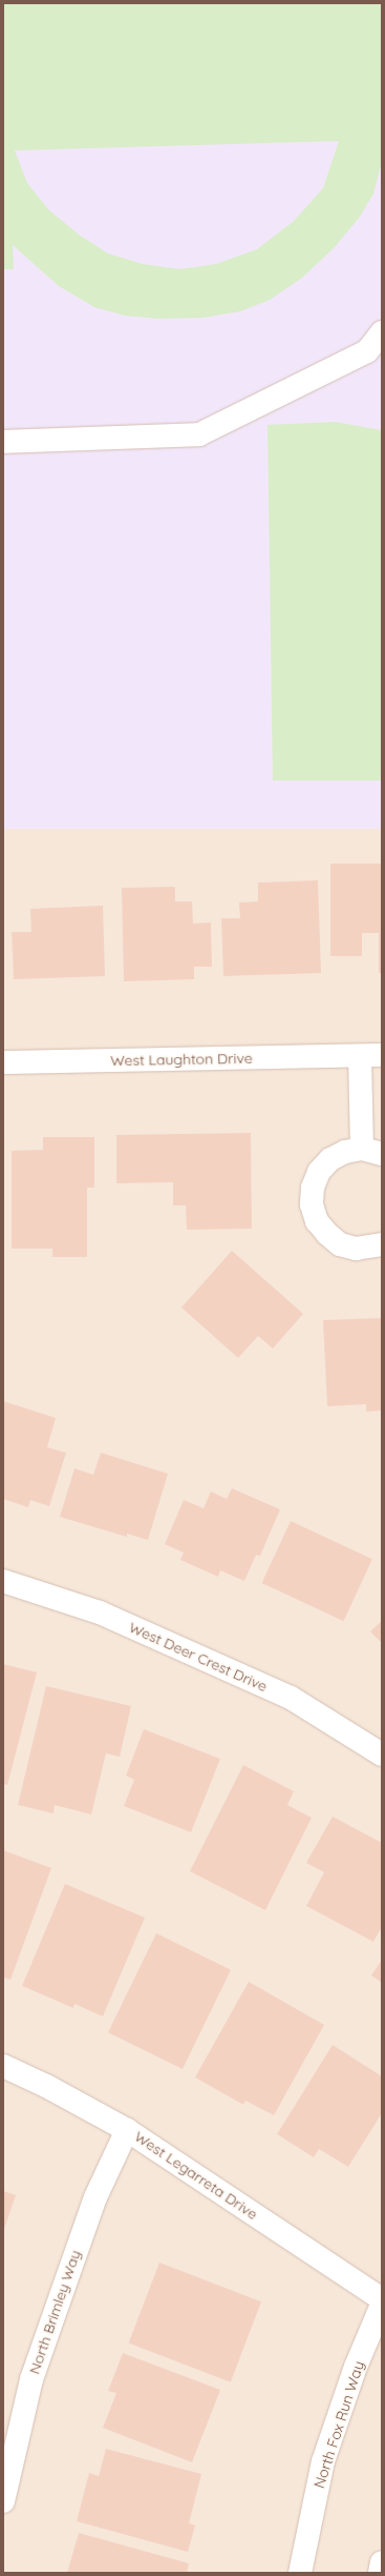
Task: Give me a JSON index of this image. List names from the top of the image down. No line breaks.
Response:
{"streets":{"street":["West Laughton Drive","West Deer Crest Drive","West Legarreta Drive","North Brimley Way","North Fox Run Way"]},"crossings":[["West Legarreta Drive","North Brimley Way"]]}
